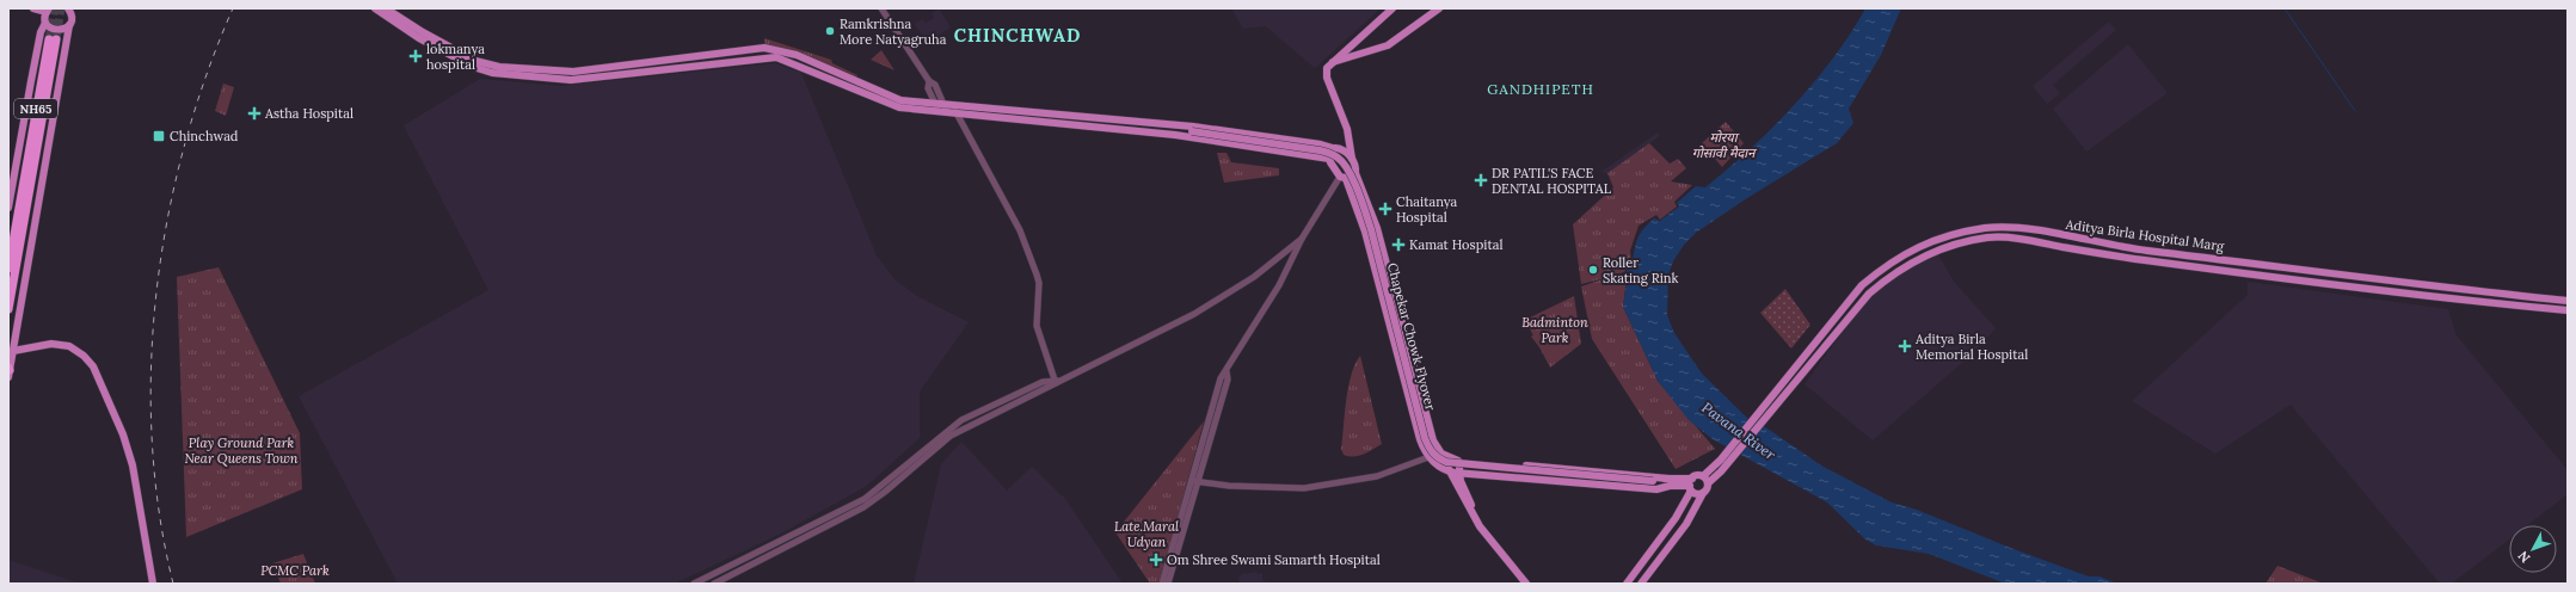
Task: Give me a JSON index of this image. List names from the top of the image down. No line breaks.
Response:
{"streets":{"highway":["NH65"],"main road":["Aditya Birla Hospital Marg","Chapekar Chowk Flyover"]},"districts":["CHINCHWAD","GANDHIPETH"],"water":["Pavana River"],"parks":["मोरया गोसावी मैदान","Badminton Park","Play Ground Park Near Queens Town","Late.Maral Udyan","PCMC Park"],"places":{"other":["Ramkrishna More Natyagruha","Roller Skating Rink"],"health":["lokmanya hospital","Astha Hospital","DR PATIL'S FACE DENTAL HOSPITAL","Chaitanya Hospital","Kamat Hospital","Aditya Birla Memorial Hospital","Om Shree Swami Samarth Hospital"],"transit":["Chinchwad"]},"north":"bottom left"}
